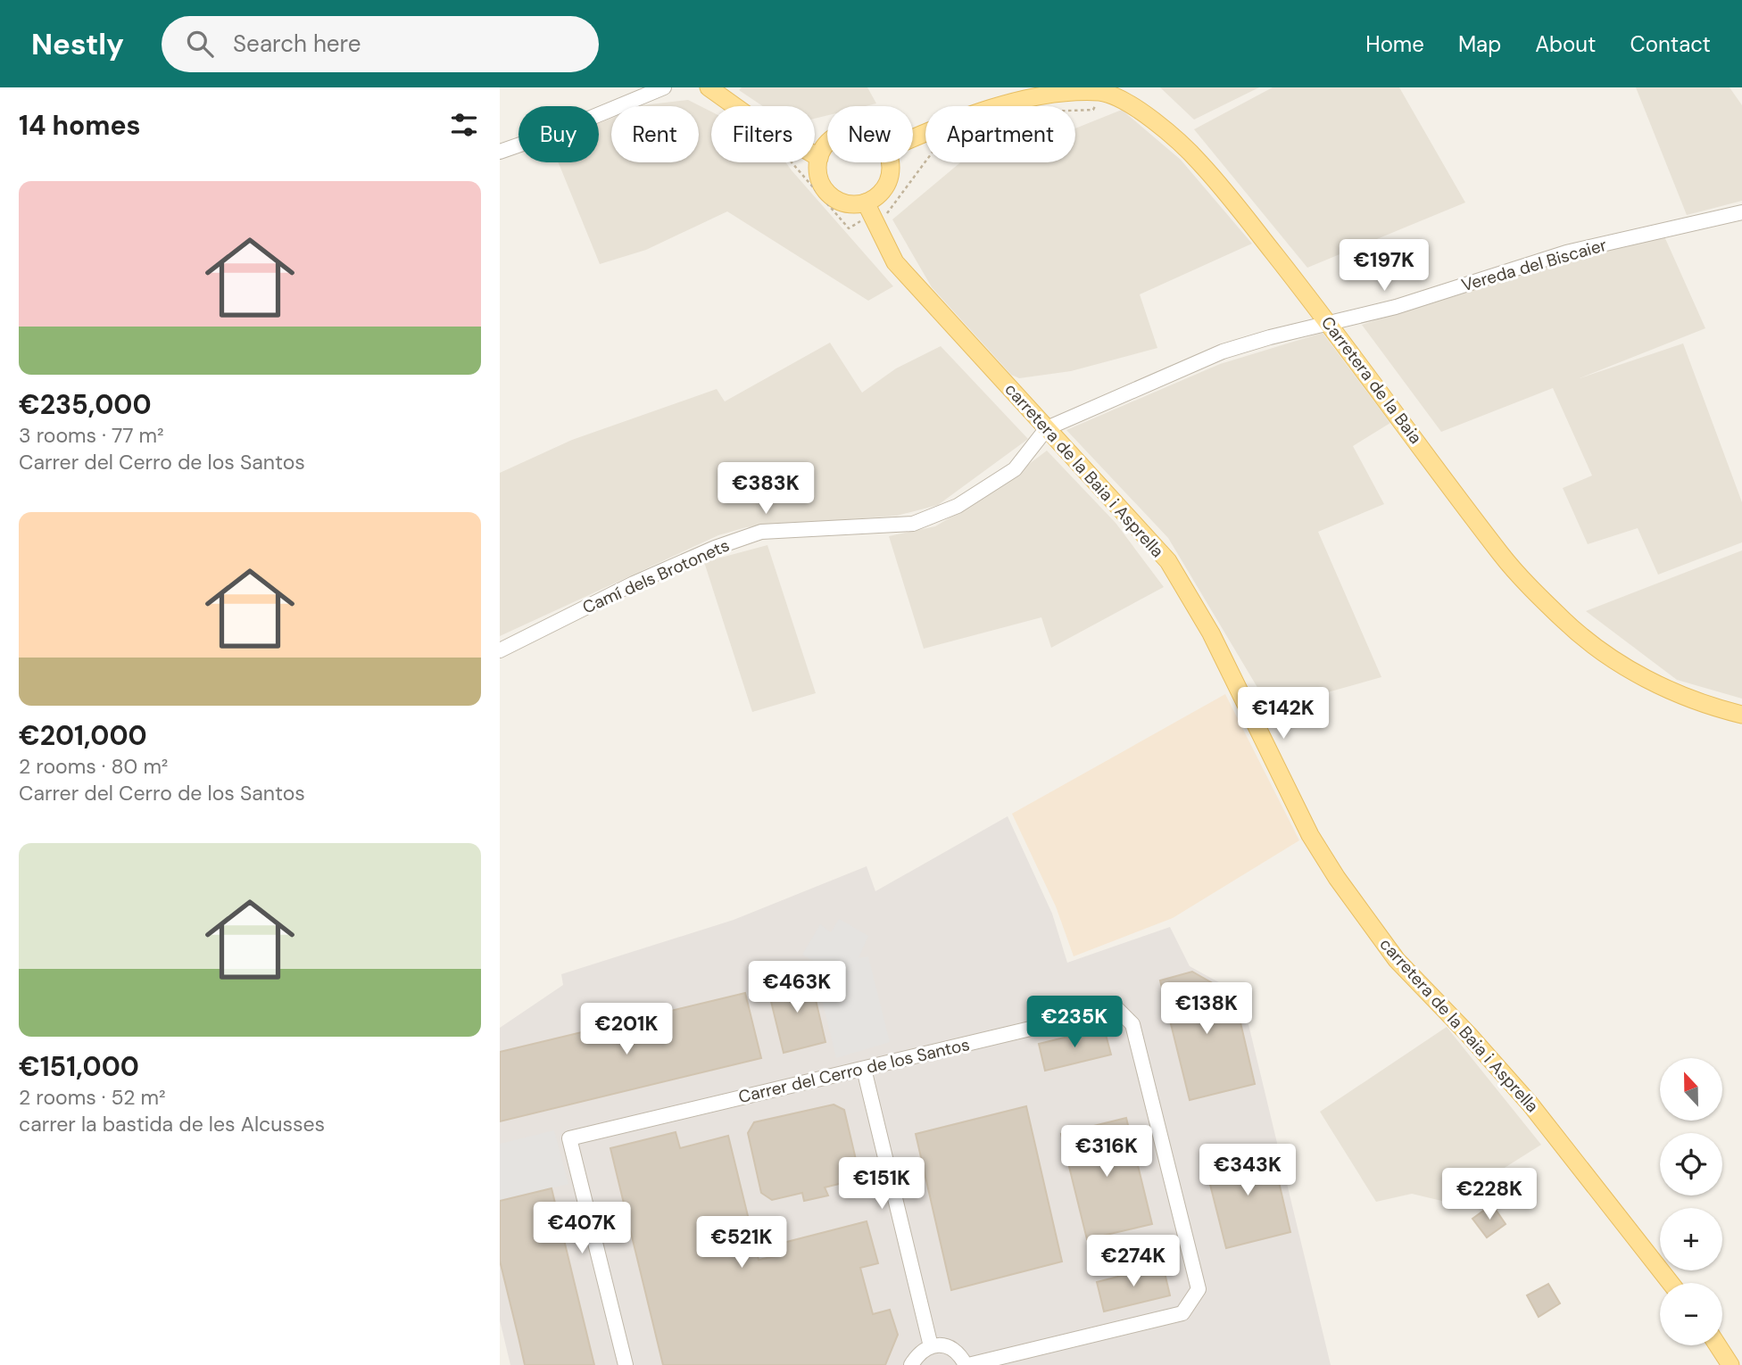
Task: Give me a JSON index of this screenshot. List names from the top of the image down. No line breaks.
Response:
{"streets":{"main road":["Carretera de la Baia","carretera de la Baia i Asprella"],"street":["Vereda del Biscaier","Camí dels Brotonets","Carrer del Cerro de los Santos"]},"crossings":[["Vereda del Biscaier","Carretera de la Baia"],["Vereda del Biscaier","carretera de la Baia i Asprella"],["Vereda del Biscaier","Camí dels Brotonets"],["carretera de la Baia i Asprella","Camí dels Brotonets"]],"north":"top","page":{"header":"Nestly","search":"Search here","nav":["Home","Map","About","Contact"],"heading":"14 homes","chip":["Buy","Rent","Filters","New","Apartment"],"list":[{"name":"€235,000","note":"3 rooms · 77 m² · Carrer del Cerro de los Santos"},{"name":"€201,000","note":"2 rooms · 80 m² · Carrer del Cerro de los Santos"},{"name":"€151,000","note":"2 rooms · 52 m² · carrer la bastida de les Alcusses"}],"price":["€197K","€383K","€142K","€463K","€138K","€235K","€201K","€316K","€343K","€151K","€228K","€407K","€521K","€274K"],"map_buttons":["+","−"]}}
